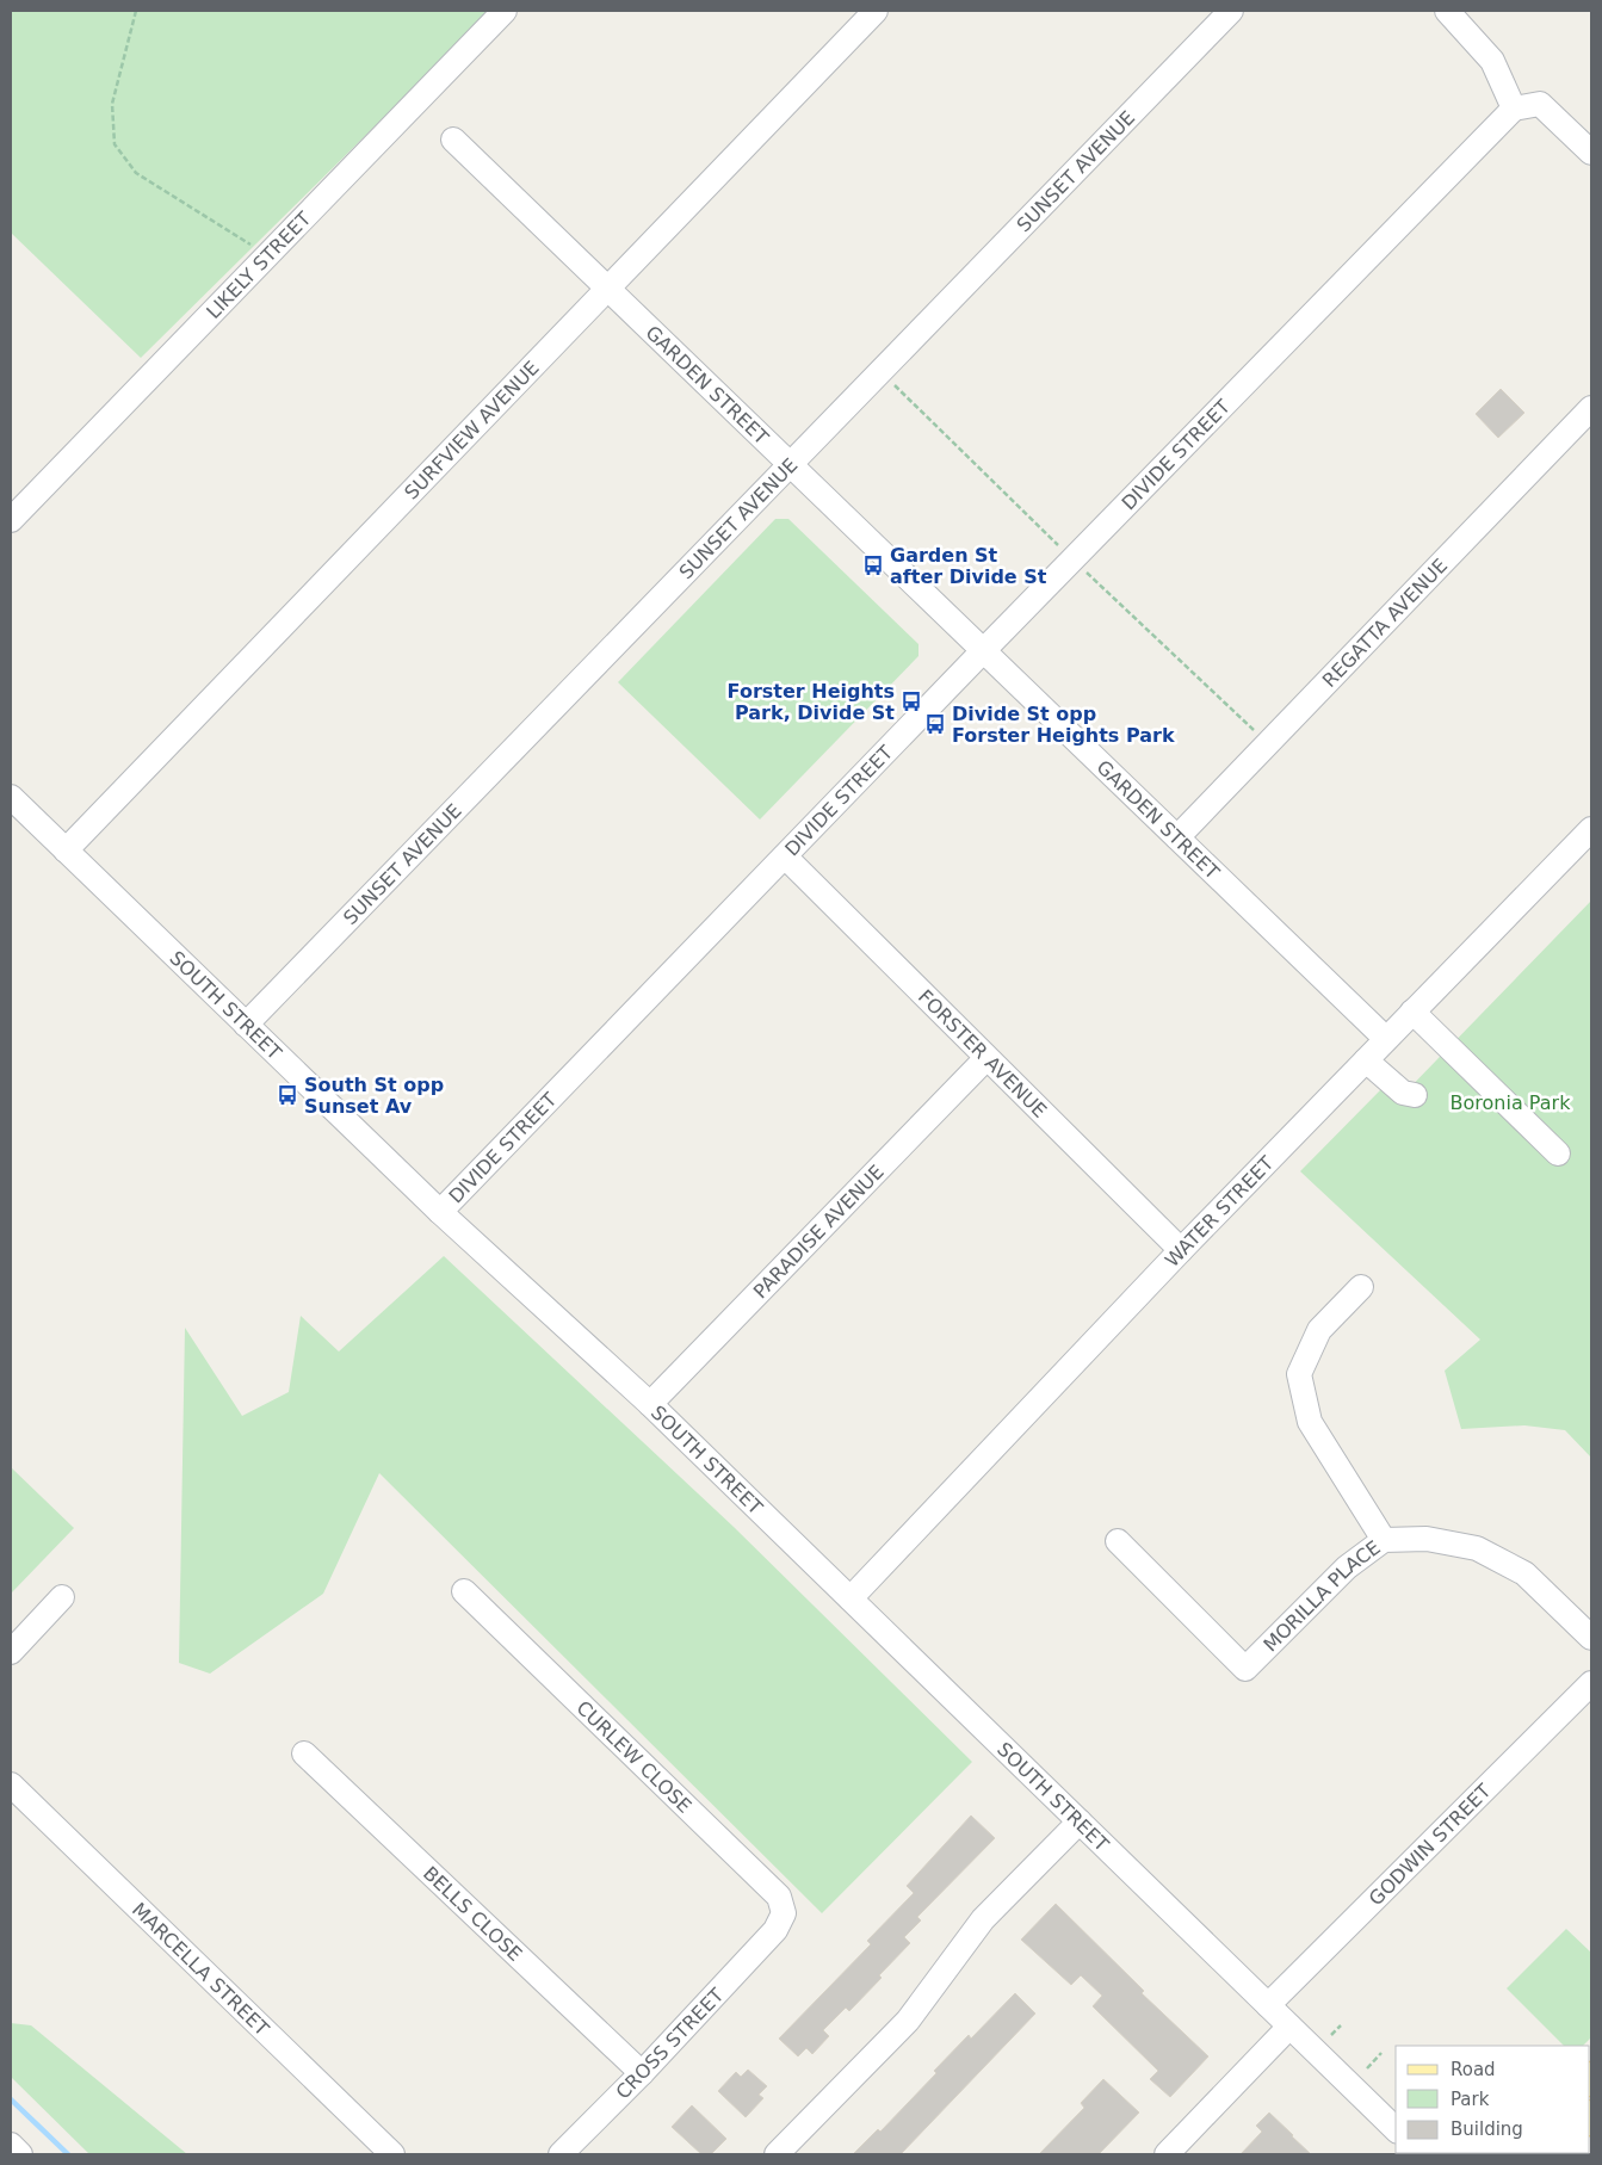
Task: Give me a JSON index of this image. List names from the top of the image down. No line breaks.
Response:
{"streets":{"street":["SUNSET AVENUE","LIKELY STREET","GARDEN STREET","SURFVIEW AVENUE","DIVIDE STREET","REGATTA AVENUE","SOUTH STREET","FORSTER AVENUE","WATER STREET","PARADISE AVENUE","MORILLA PLACE","CURLEW CLOSE","GODWIN STREET","BELLS CLOSE","MARCELLA STREET","CROSS STREET"]},"crossings":[["SUNSET AVENUE","GARDEN STREET"],["SUNSET AVENUE","SOUTH STREET"],["GARDEN STREET","SURFVIEW AVENUE"],["GARDEN STREET","DIVIDE STREET"],["GARDEN STREET","REGATTA AVENUE"],["GARDEN STREET","WATER STREET"],["SURFVIEW AVENUE","SOUTH STREET"],["DIVIDE STREET","SOUTH STREET"],["DIVIDE STREET","FORSTER AVENUE"],["SOUTH STREET","WATER STREET"],["SOUTH STREET","PARADISE AVENUE"],["SOUTH STREET","GODWIN STREET"],["FORSTER AVENUE","WATER STREET"],["FORSTER AVENUE","PARADISE AVENUE"],["CURLEW CLOSE","CROSS STREET"],["BELLS CLOSE","CROSS STREET"]],"parks":["Boronia Park"],"places":{"bus stop":["Garden St after Divide St","Forster Heights Park, Divide St","Divide St opp Forster Heights Park","South St opp Sunset Av"]},"legend":["Road","Park","Building"]}
